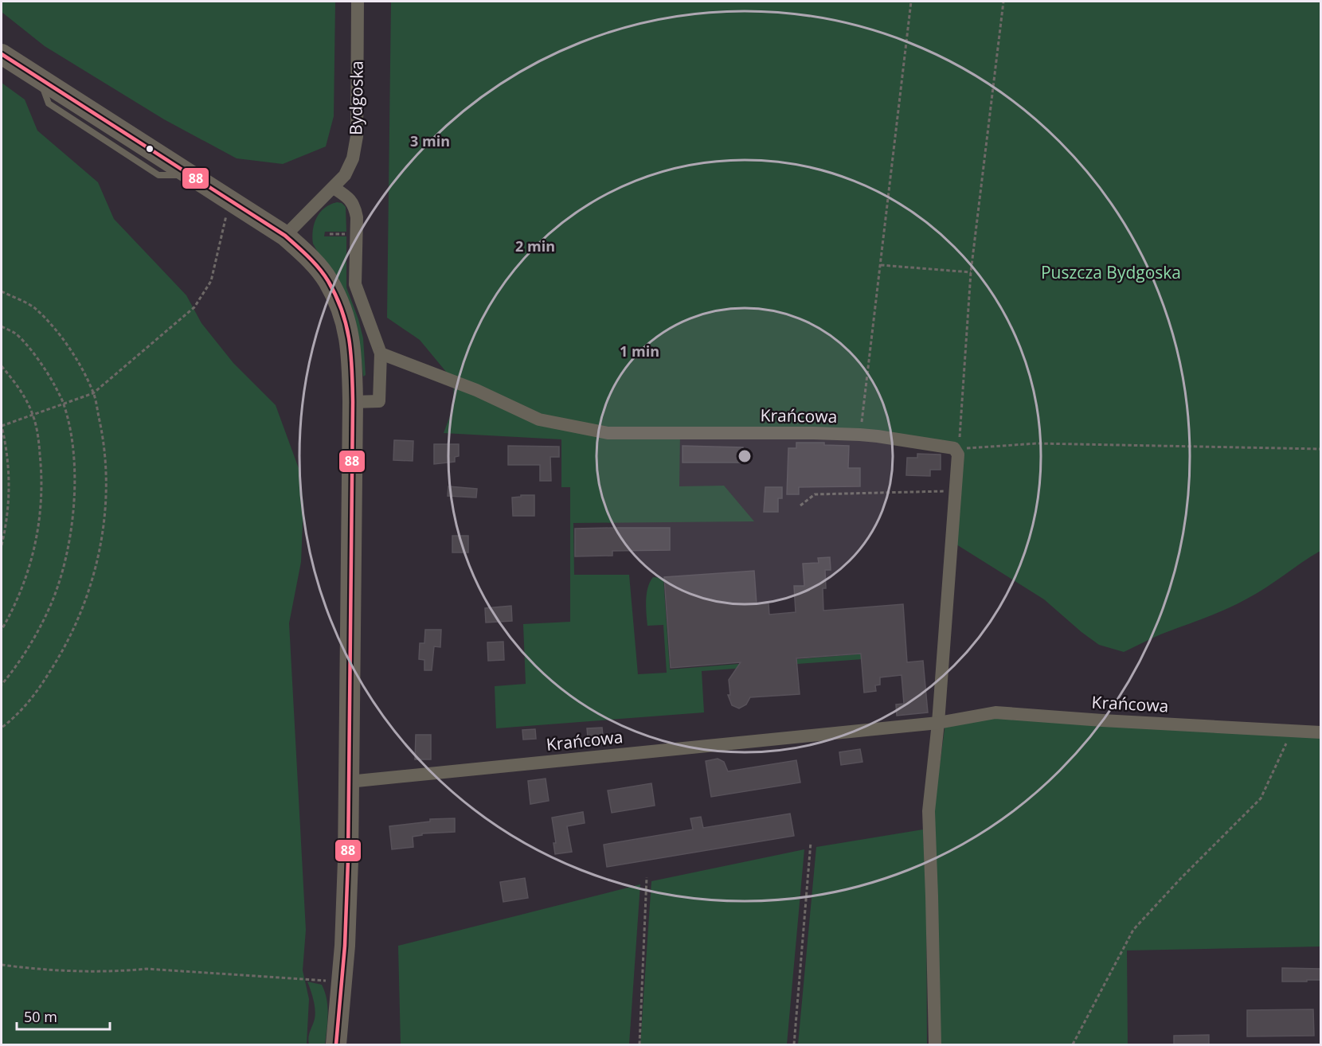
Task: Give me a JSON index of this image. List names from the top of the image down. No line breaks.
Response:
{"streets":{"street":["Bydgoska","Krańcowa"]},"parks":["Puszcza Bydgoska"],"lines":["transit line 88"],"scale_bar":"50 m","rings":["3 min","2 min","1 min"]}
